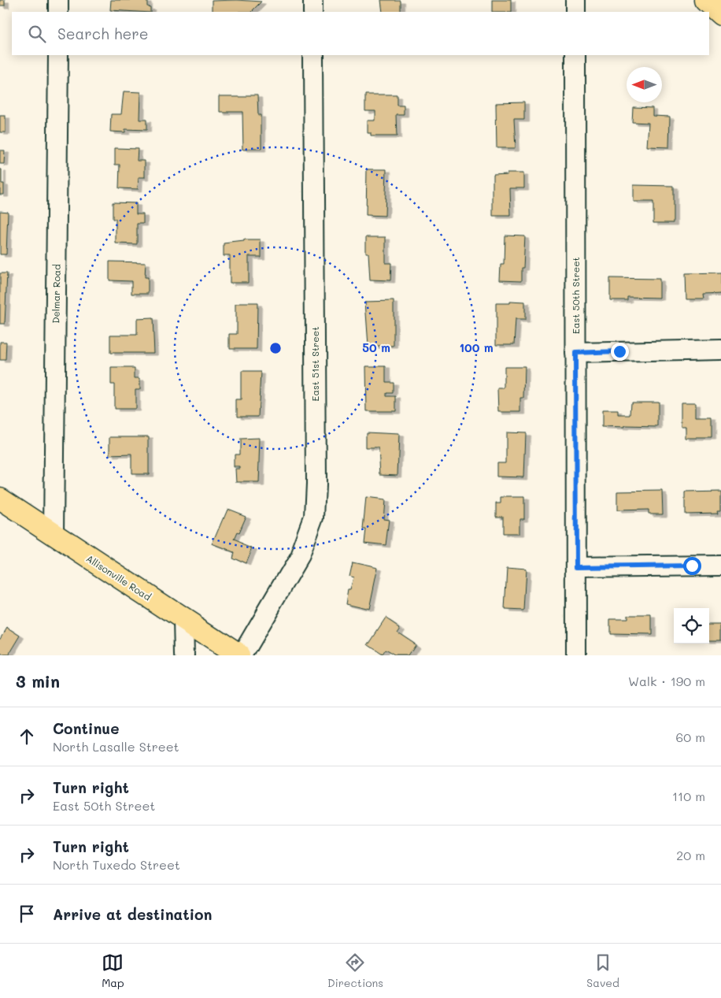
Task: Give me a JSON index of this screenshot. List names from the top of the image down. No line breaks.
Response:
{"streets":{"main road":["Allisonville Road"],"street":["Delmar Road","East 50th Street","East 51st Street"]},"crossings":[["Delmar Road","Allisonville Road"]],"north":"left","page":{"search":"Search here","heading":["3 min","Walk · 190 m"],"list":[["Continue","North Lasalle Street","60 m"],["Turn right","East 50th Street","110 m"],["Turn right","North Tuxedo Street","20 m"],"Arrive at destination"],"nav":["Map","Directions","Saved"]},"rings":["50 m","100 m"]}
